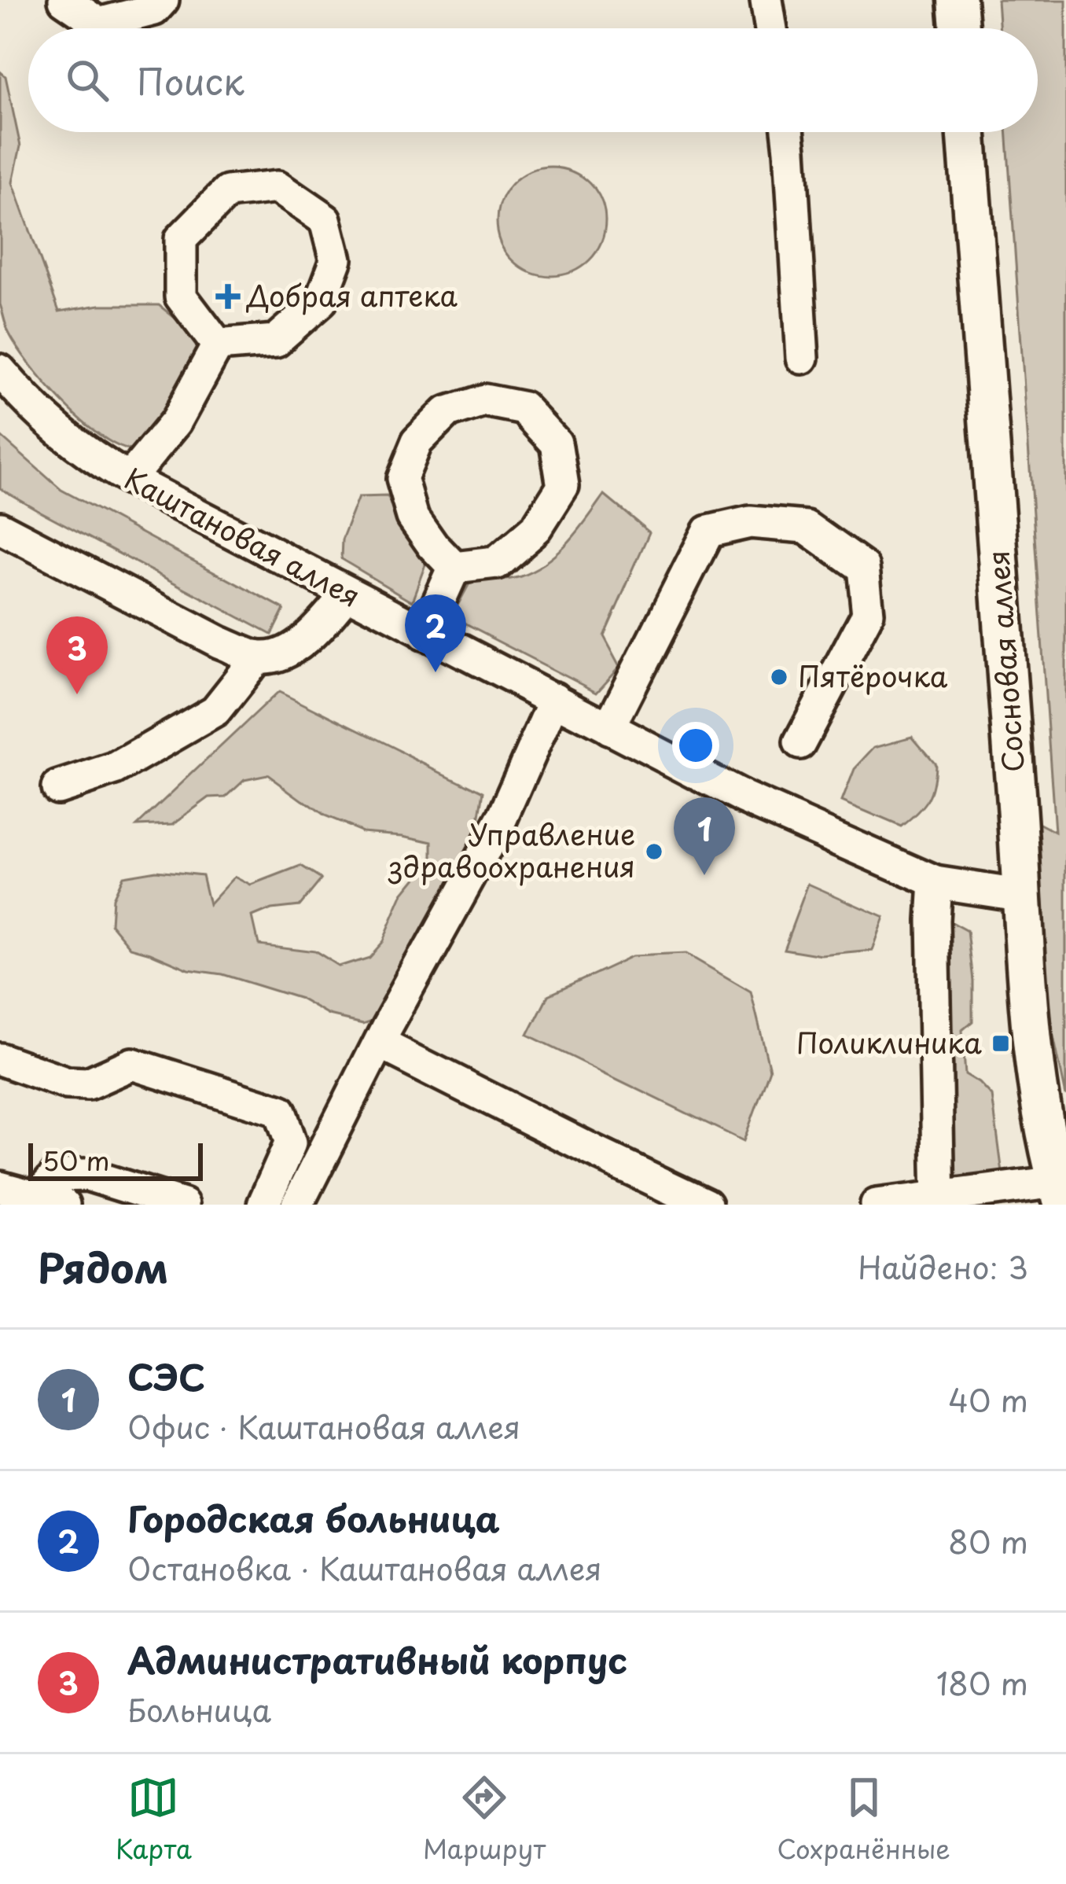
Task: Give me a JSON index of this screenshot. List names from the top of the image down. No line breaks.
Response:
{"streets":{"main road":["Сосновая аллея"],"street":["Каштановая аллея"]},"crossings":[["Каштановая аллея","Сосновая аллея"]],"places":{"health":["Добрая аптека"],"other":["Пятёрочка","Управление здравоохранения"],"transit":["Поликлиника"]},"scale_bar":"50 m","page":{"search":"Поиск","pins":["2","3","1"],"scale":"50 m","heading":["Рядом","Найдено: 3"],"list":[{"mark":"1","name":"СЭС","note":"Офис · Каштановая аллея","value":"40 m"},{"mark":"2","name":"Городская больница","note":"Остановка · Каштановая аллея","value":"80 m"},{"mark":"3","name":"Административный корпус","note":"Больница","value":"180 m"}],"nav":["Карта","Маршрут","Сохранённые"]}}
